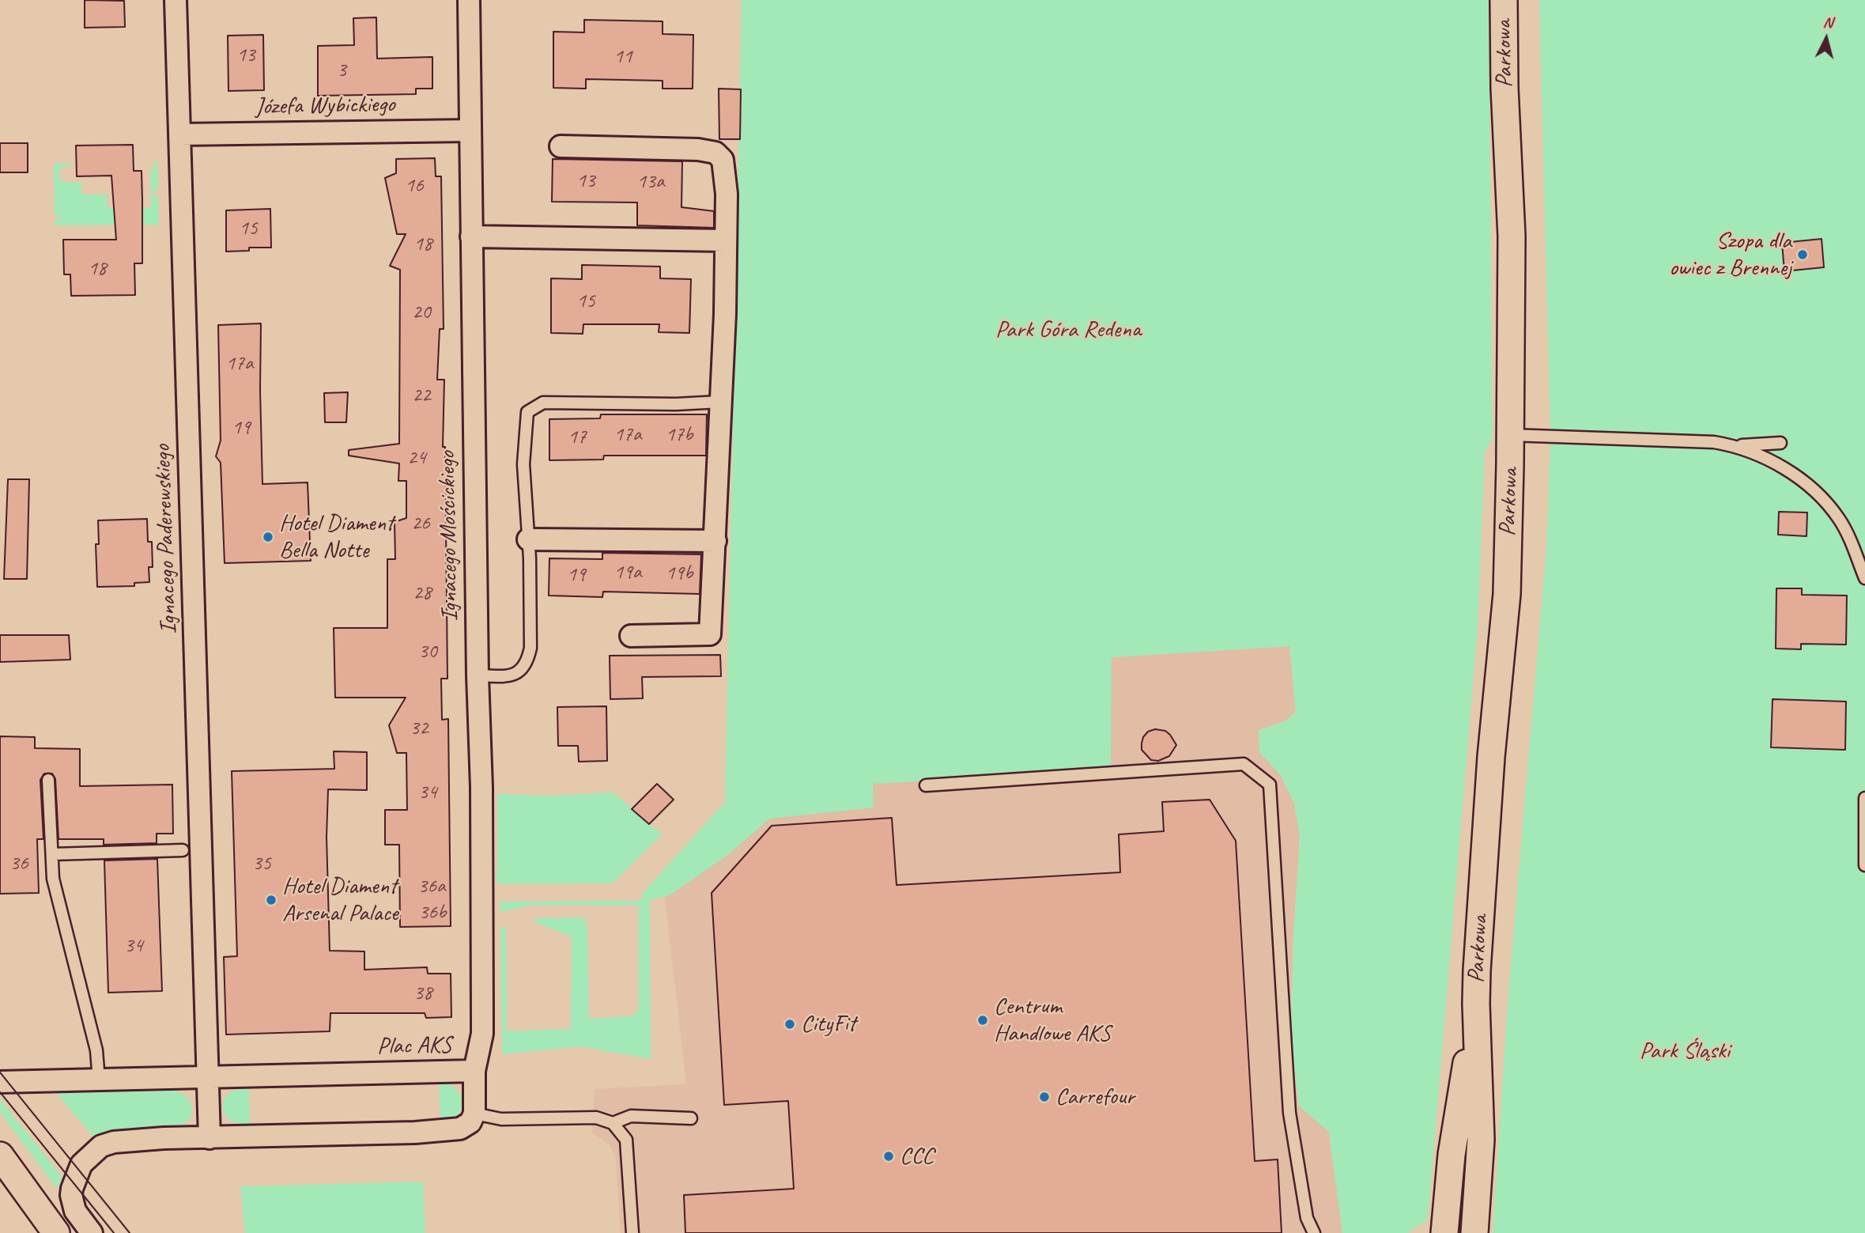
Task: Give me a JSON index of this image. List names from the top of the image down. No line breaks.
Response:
{"streets":{"street":["Parkowa","Józefa Wybickiego","Ignacego Mościckiego","Ignacego Paderewskiego","Plac AKS"]},"crossings":[["Józefa Wybickiego","Ignacego Mościckiego"],["Józefa Wybickiego","Ignacego Paderewskiego"],["Ignacego Mościckiego","Plac AKS"],["Ignacego Paderewskiego","Plac AKS"]],"parks":["Park Góra Redena","Park Śląski"],"places":["Szopa dla owiec z Brennej","Hotel Diament Bella Notte","Hotel Diament Arsenal Palace","Centrum Handlowe AKS","CityFit","Carrefour","CCC"],"house_numbers":["13","11","3","13","13a","16","15","18","18","15","20","17a","22","19","17a","17b","17","24","26","19a","19b","19","28","30","32","34","36","35","36a","36b","34","38"],"north":"top"}
